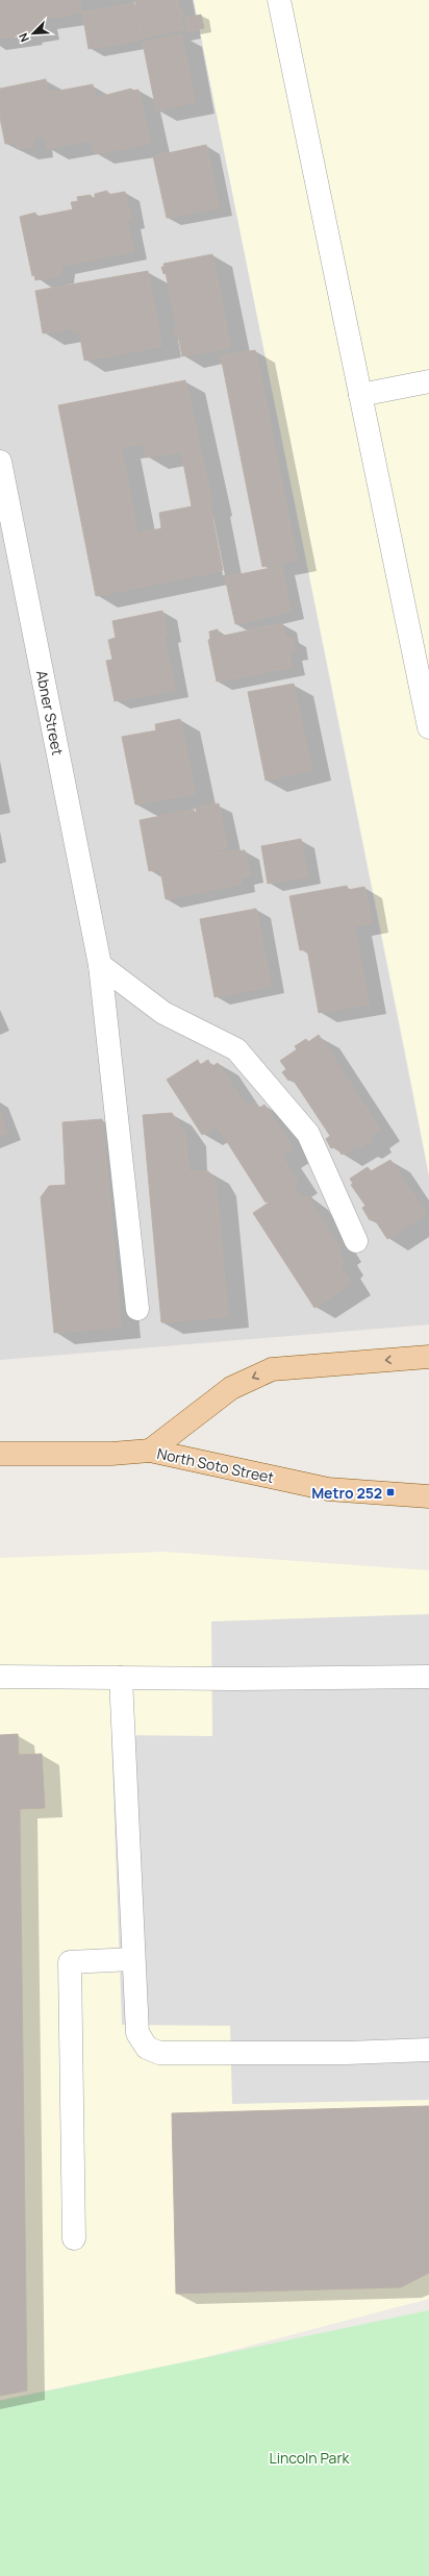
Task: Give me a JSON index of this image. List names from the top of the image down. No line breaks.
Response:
{"streets":{"main road":["North Soto Street"],"street":["Abner Street"]},"parks":["Lincoln Park"],"places":{"transit":["Metro 252"]},"north":"bottom left"}
